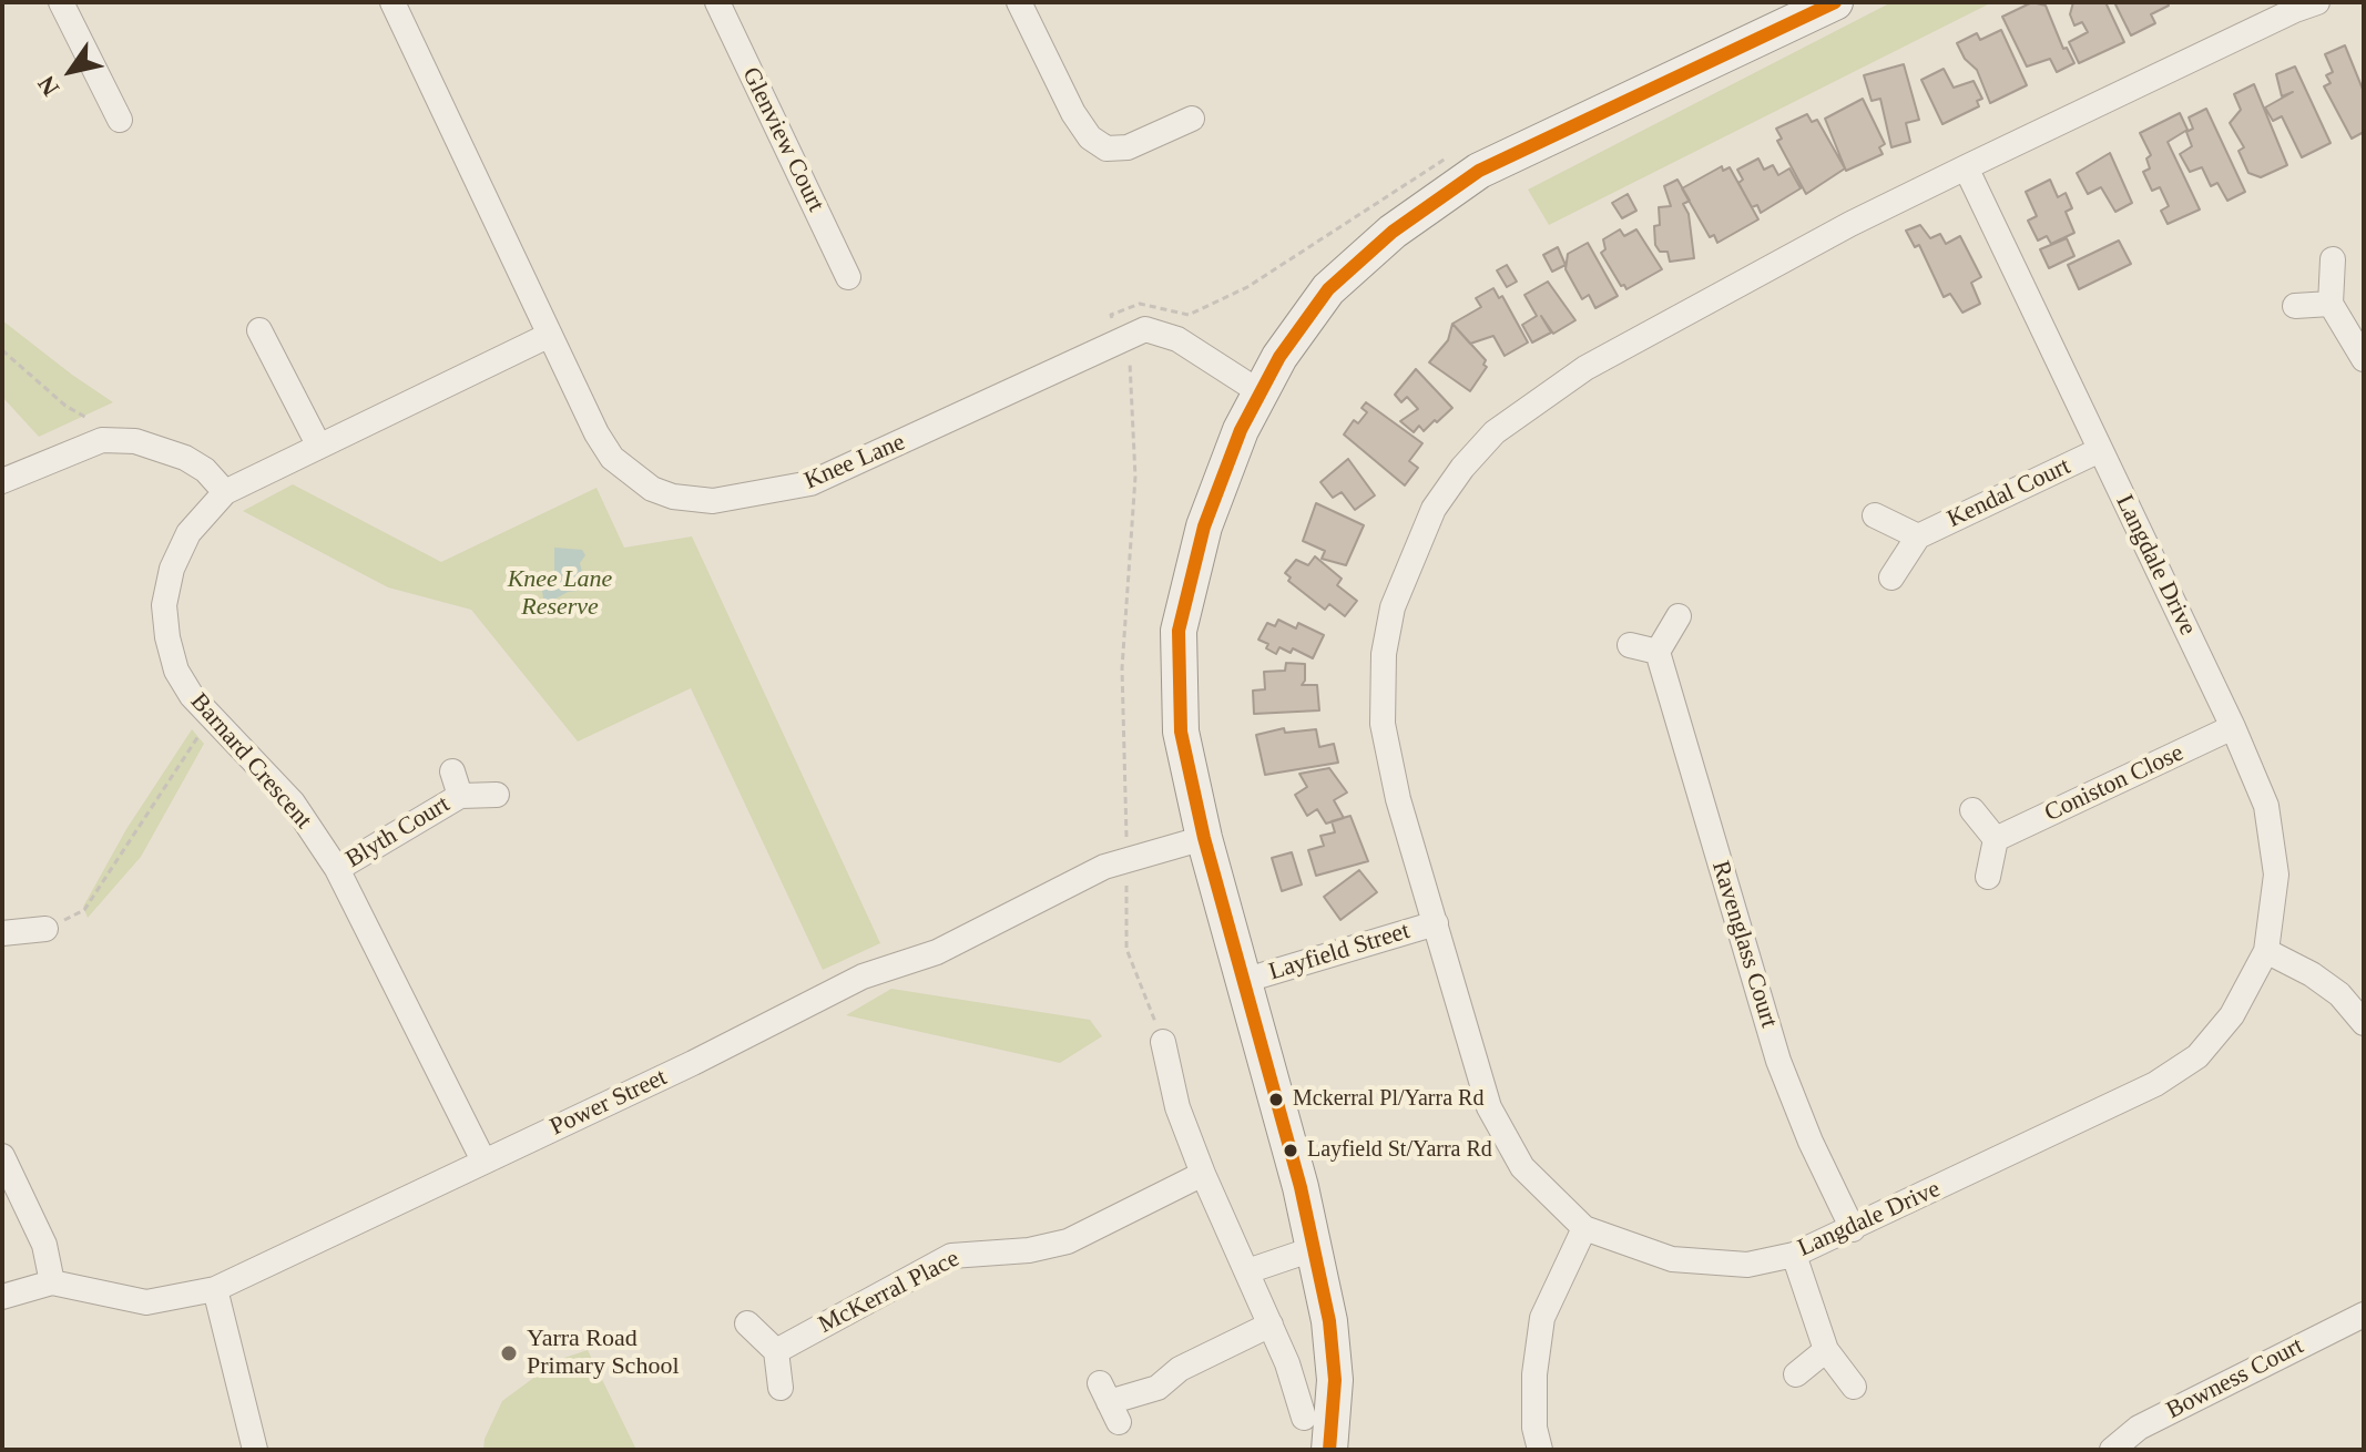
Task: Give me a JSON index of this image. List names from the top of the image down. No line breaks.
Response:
{"streets":{"street":["Glenview Court","Knee Lane","Kendal Court","Langdale Drive","Barnard Crescent","Coniston Close","Blyth Court","Ravenglass Court","Layfield Street","Power Street","McKerral Place","Bowness Court"]},"crossings":[["Knee Lane","Barnard Crescent"],["Kendal Court","Langdale Drive"],["Langdale Drive","Coniston Close"],["Langdale Drive","Ravenglass Court"],["Langdale Drive","Layfield Street"],["Barnard Crescent","Blyth Court"],["Barnard Crescent","Power Street"]],"parks":["Knee Lane Reserve"],"places":["Mckerral Pl/Yarra Rd","Layfield St/Yarra Rd","Yarra Road Primary School"],"north":"bottom left"}
